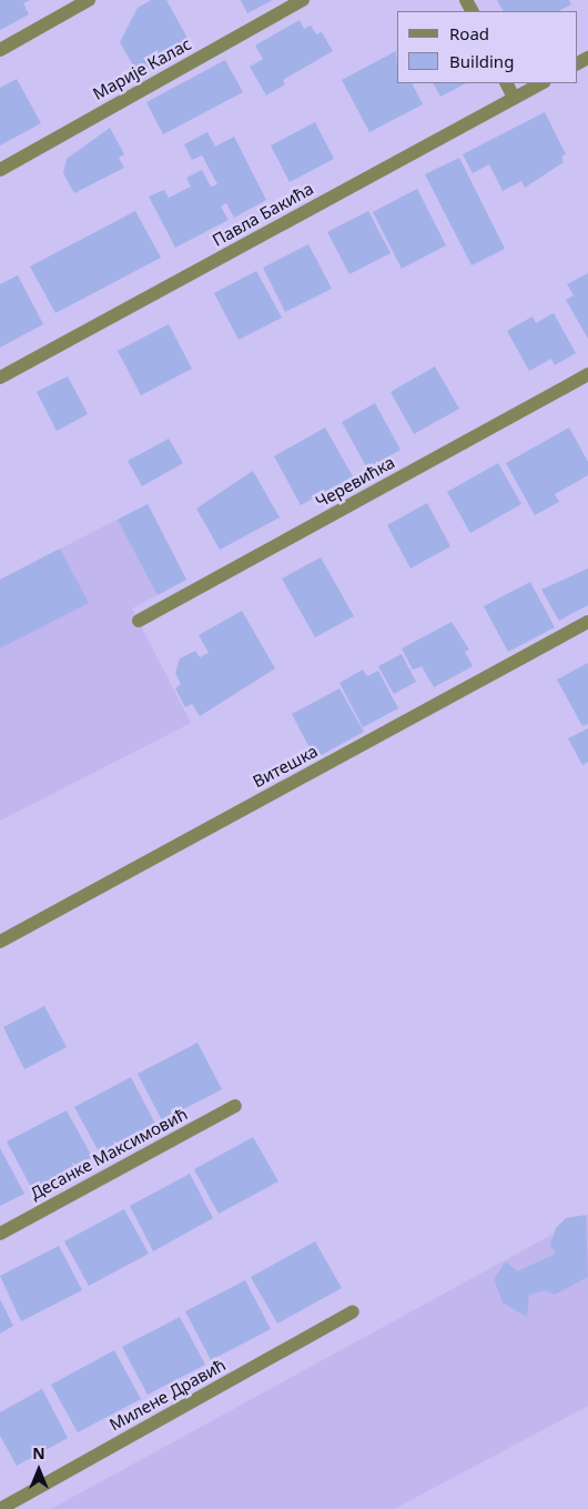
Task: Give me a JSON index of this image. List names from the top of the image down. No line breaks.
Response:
{"streets":{"street":["Марије Калас","Павла Бакића","Черевићка","Витешка","Десанке Максимовић","Милене Дравић"]},"legend":["Road","Building"],"north":"top"}
